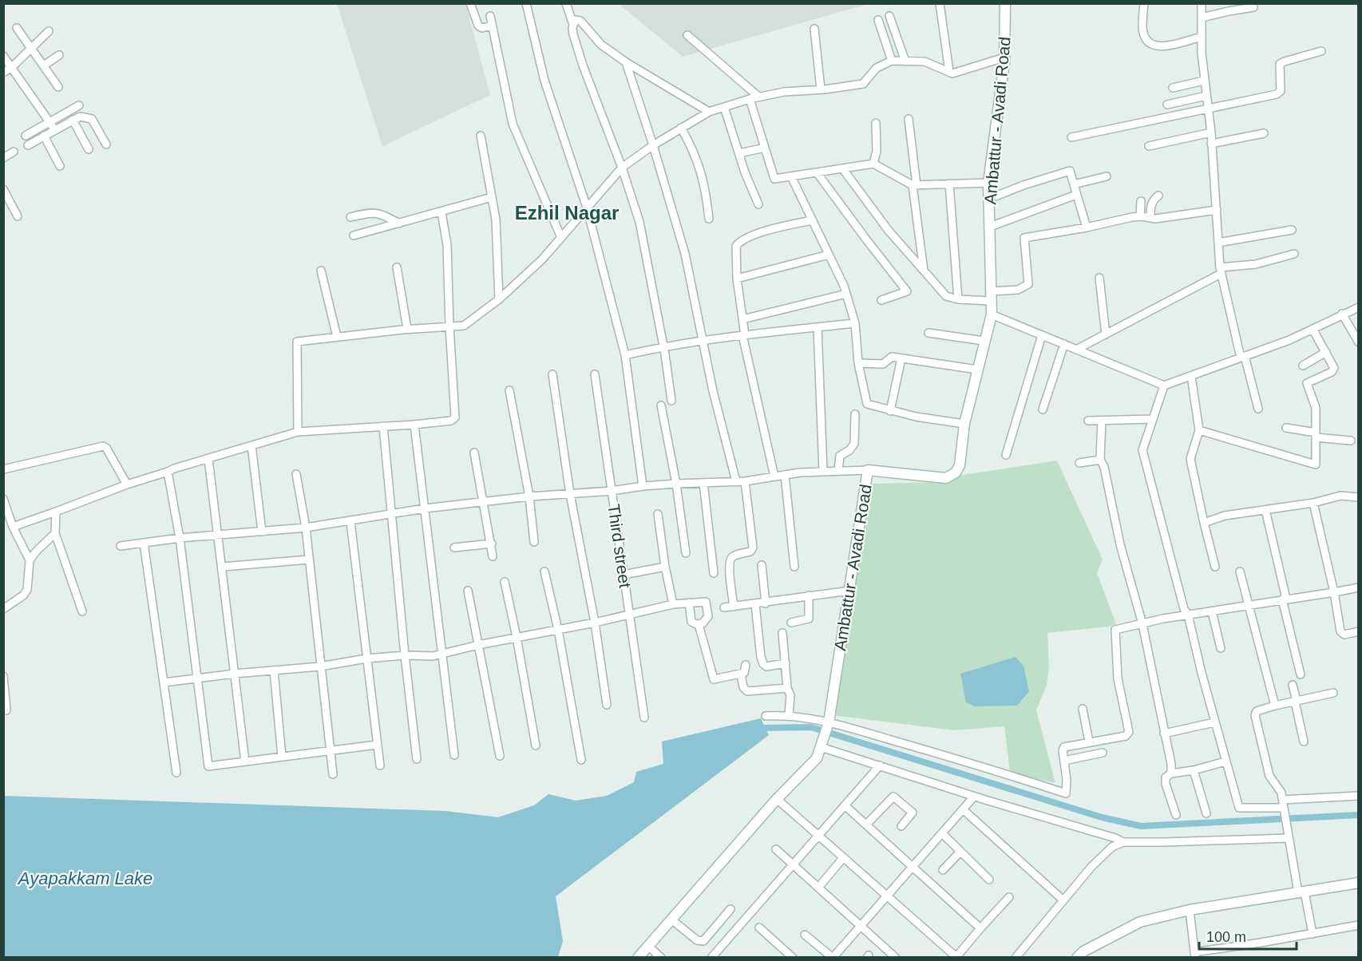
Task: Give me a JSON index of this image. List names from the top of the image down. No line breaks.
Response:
{"streets":{"street":["Ambattur - Avadi Road","Third street"]},"districts":["Ezhil Nagar"],"water":["Ayapakkam Lake"],"scale_bar":"100 m"}
